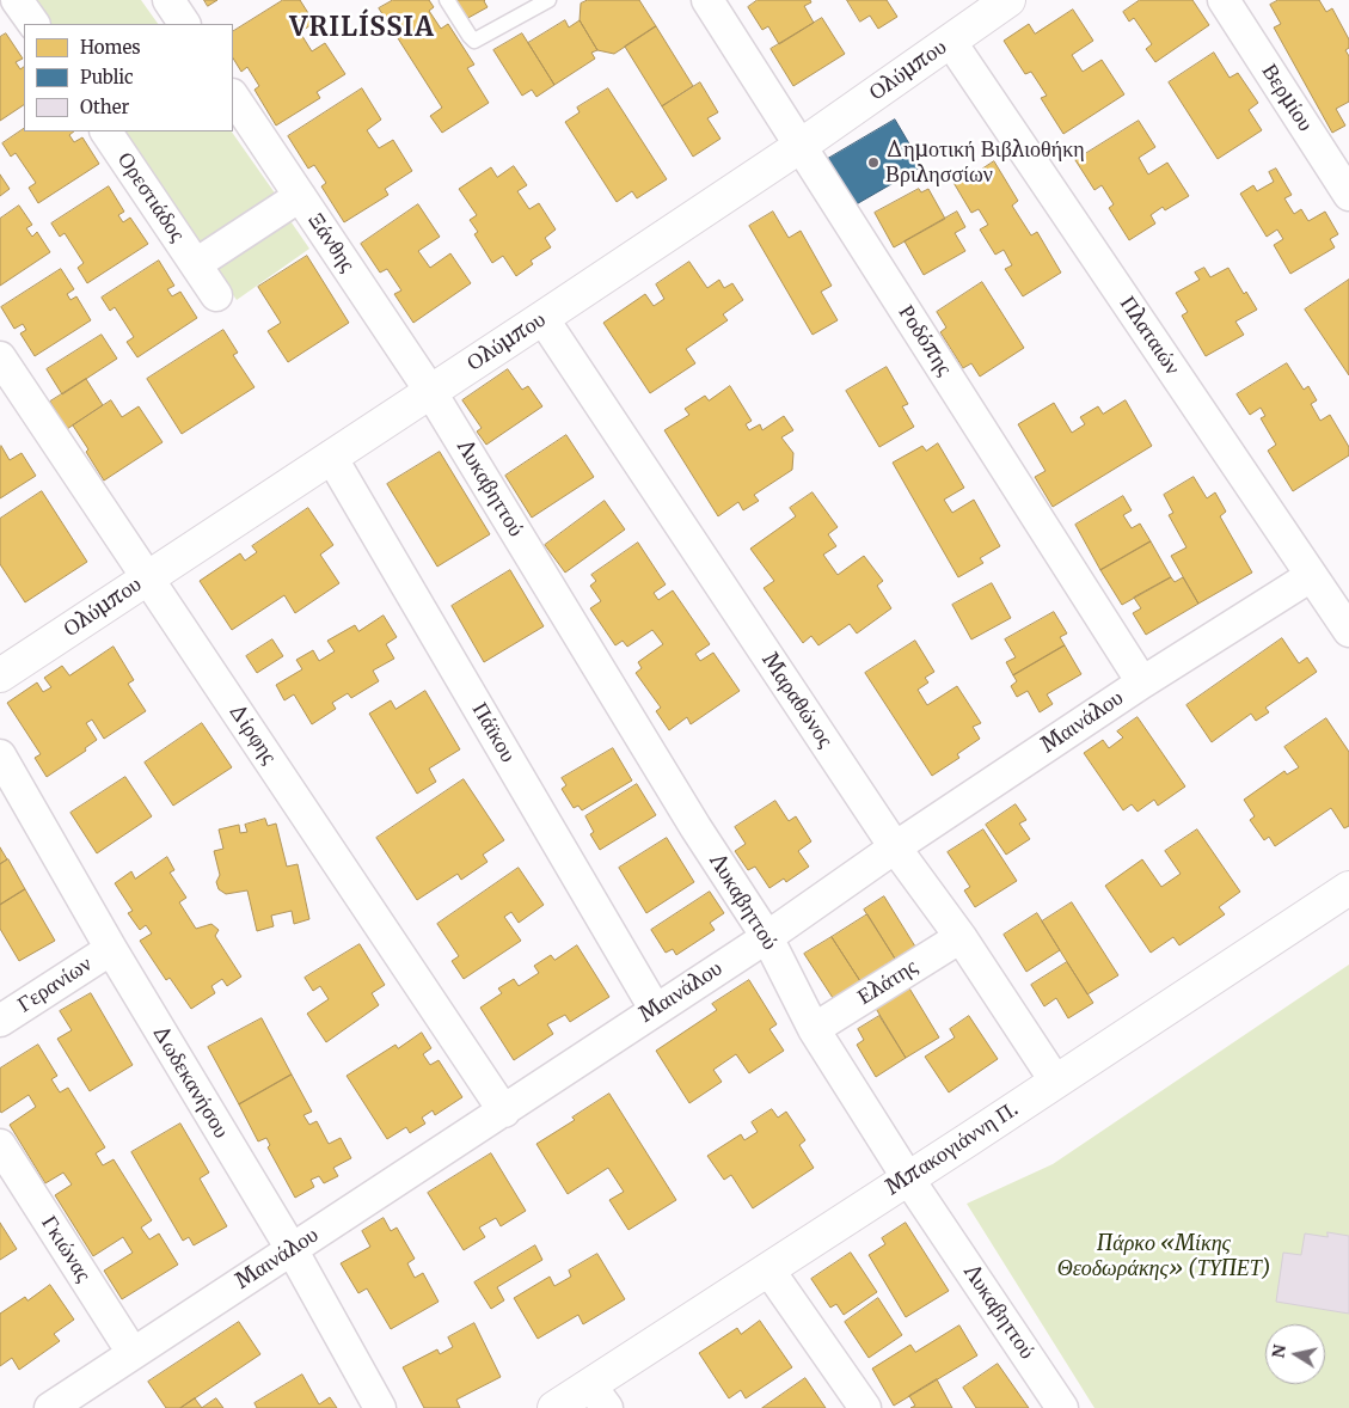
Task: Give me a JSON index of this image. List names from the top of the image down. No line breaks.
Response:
{"streets":{"street":["Ολύμπου","Βερμίου","Ορεστιάδος","Ξάνθης","Πλαταιών","Ροδόπης","Λυκαβηττού","Μαραθώνος","Μαινάλου","Πάϊκου","Δίρφης","Ελάτης","Γερανίων","Δωδεκανήσου","Μπακογιάννη Π.","Γκιώνας"]},"crossings":[["Ολύμπου","Ξάνθης"],["Ολύμπου","Πλαταιών"],["Ολύμπου","Ροδόπης"],["Ολύμπου","Λυκαβηττού"],["Ολύμπου","Μαραθώνος"],["Ολύμπου","Πάϊκου"],["Ολύμπου","Δίρφης"],["Ορεστιάδος","Ξάνθης"],["Ξάνθης","Λυκαβηττού"],["Πλαταιών","Μαινάλου"],["Ροδόπης","Μαινάλου"],["Λυκαβηττού","Μαινάλου"],["Λυκαβηττού","Ελάτης"],["Λυκαβηττού","Μπακογιάννη Π."],["Μαραθώνος","Μαινάλου"],["Μαραθώνος","Ελάτης"],["Μαραθώνος","Μπακογιάννη Π."],["Μαινάλου","Πάϊκου"],["Μαινάλου","Δίρφης"],["Μαινάλου","Δωδεκανήσου"],["Μαινάλου","Γκιώνας"],["Γερανίων","Δωδεκανήσου"]],"districts":["VRILÍSSIA"],"parks":["Πάρκο «Μίκης Θεοδωράκης» (ΤΥΠΕΤ)"],"places":["Δημοτική Βιβλιοθήκη Βριλησσίων"],"legend":["Homes","Public","Other"],"north":"left"}
